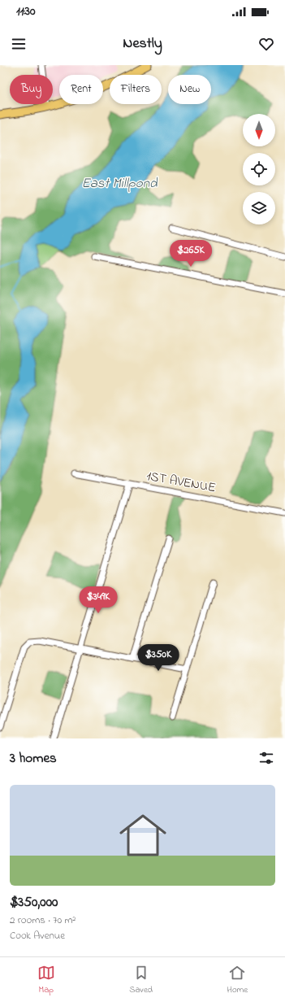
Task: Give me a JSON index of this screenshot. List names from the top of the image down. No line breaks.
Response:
{"streets":{"street":["1ST AVENUE"]},"water":["East Millpond"],"north":"bottom","page":{"status":"11:30","header":"Nestly","chip":["Buy","Rent","Filters","New"],"price":["$265K","$349K","$350K"],"heading":"3 homes","list":[{"name":"$350,000","note":"2 rooms · 70 m² · Cook Avenue"}],"tabs":["Map","Saved","Home"]}}
